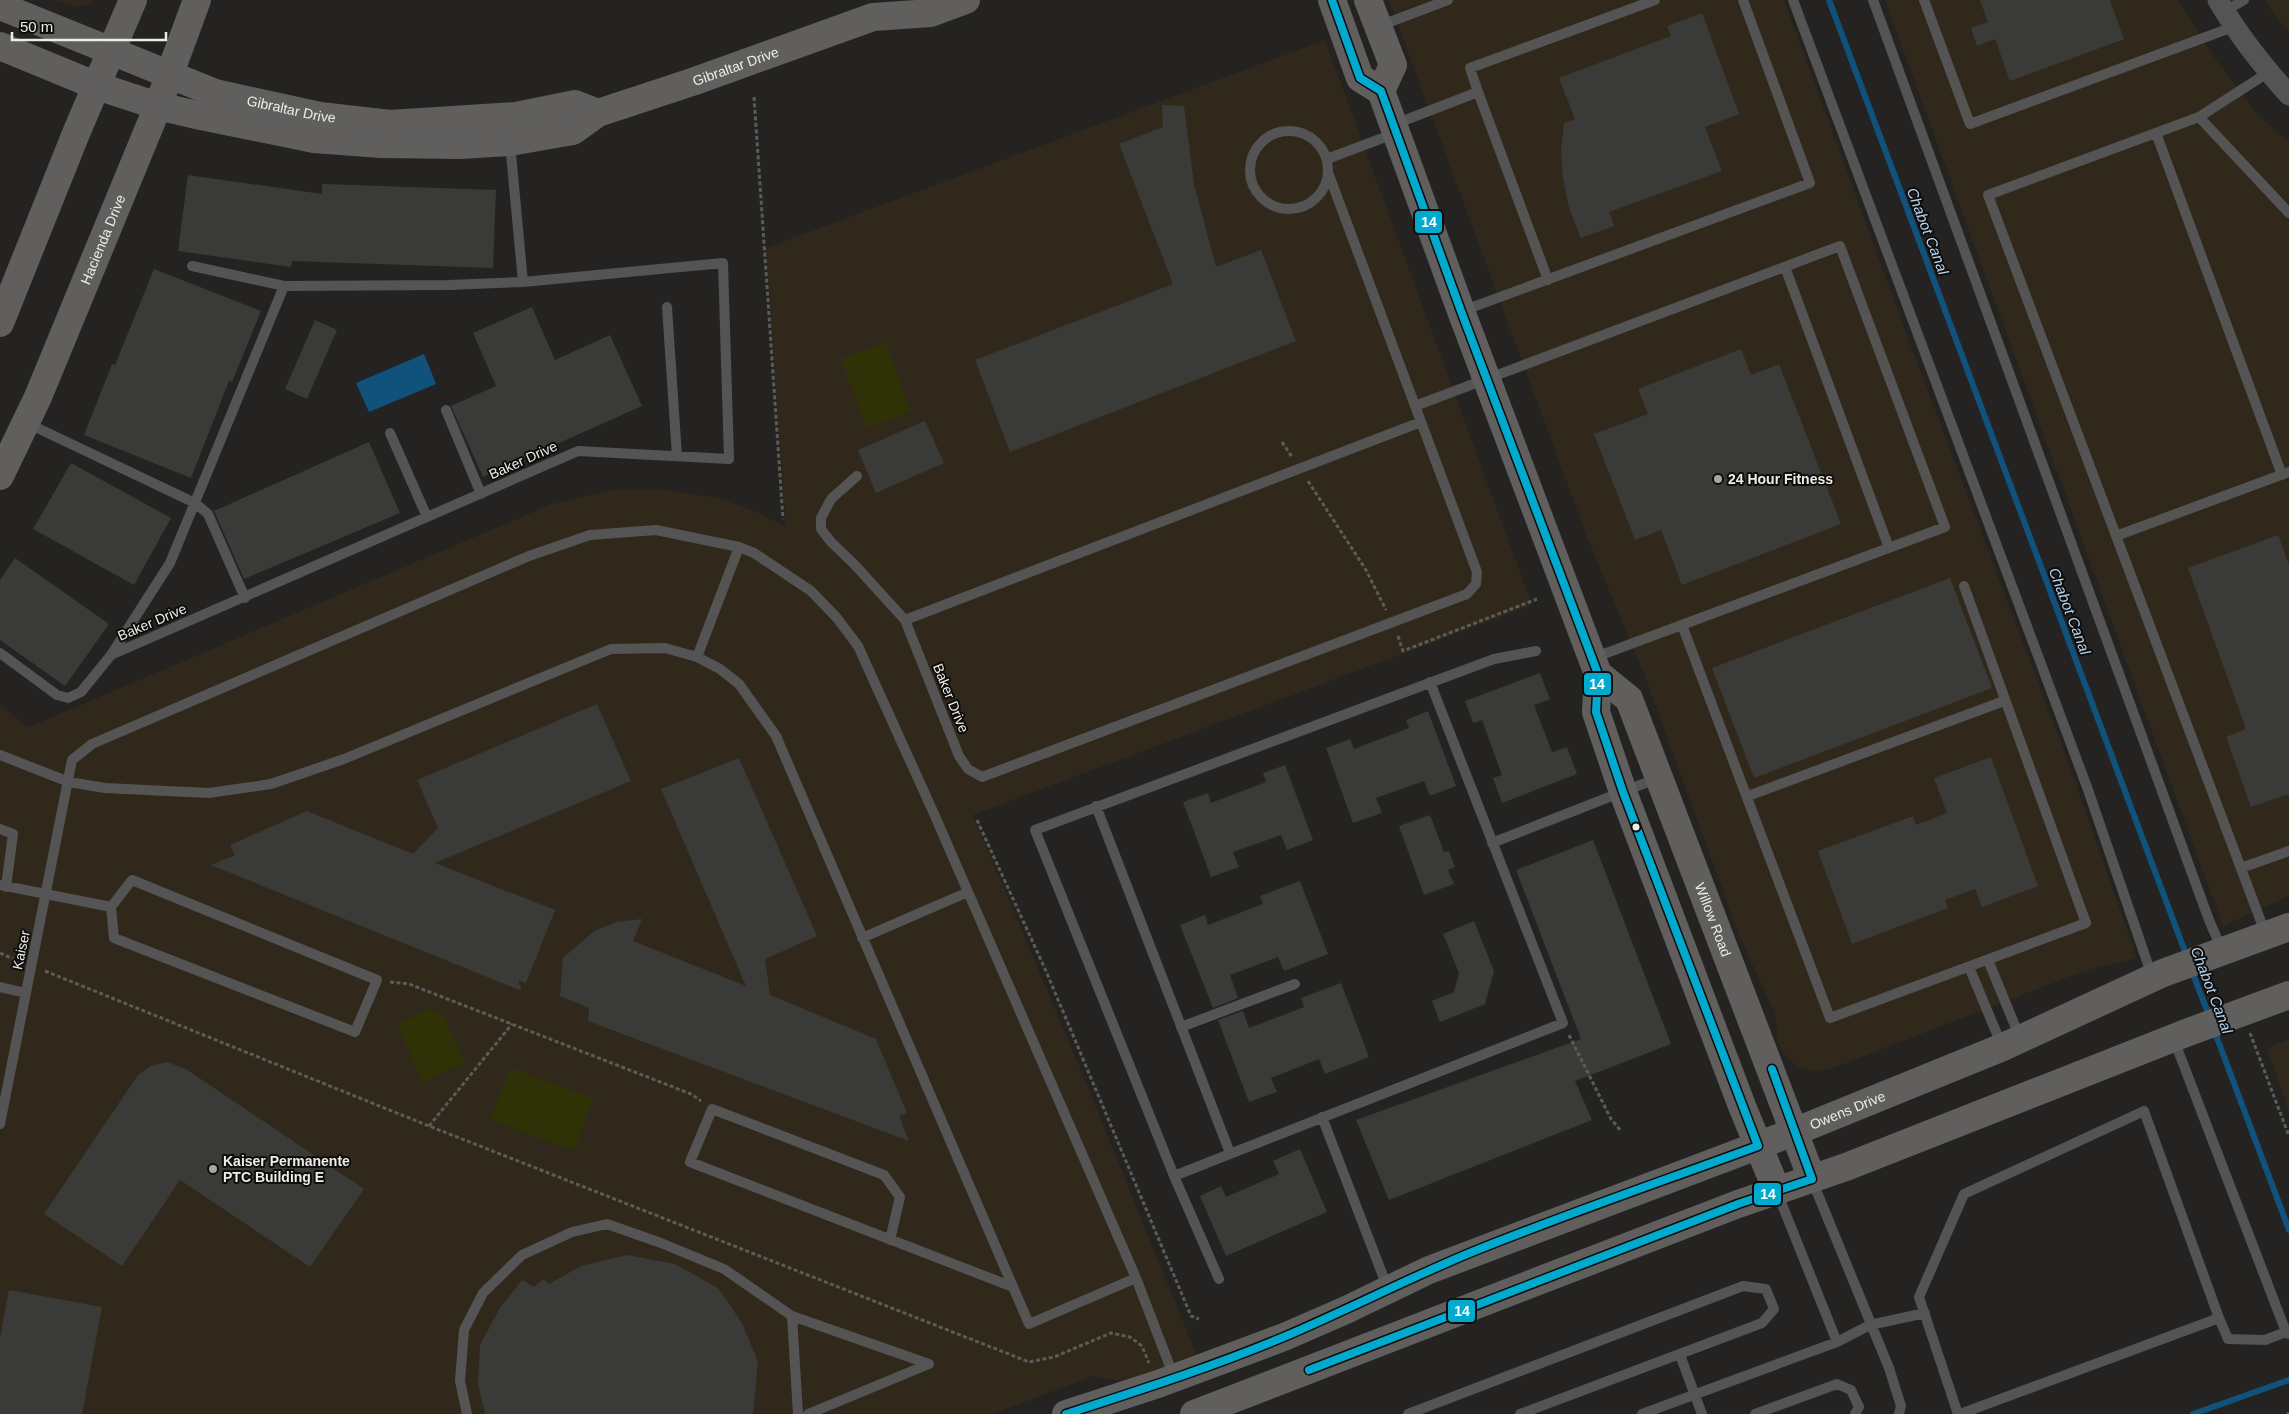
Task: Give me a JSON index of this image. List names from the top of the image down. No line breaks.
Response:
{"streets":{"street":["Gibraltar Drive","Hacienda Drive","Willow Road","Owens Drive"],"lane":["Baker Drive","Kaiser"]},"crossings":[["Gibraltar Drive","Hacienda Drive"],["Willow Road","Owens Drive"],["Kaiser","Owens Drive"]],"water":["Chabot Canal"],"places":["24 Hour Fitness","Kaiser Permanente PTC Building E"],"lines":["transit line 14"],"scale_bar":"50 m"}
